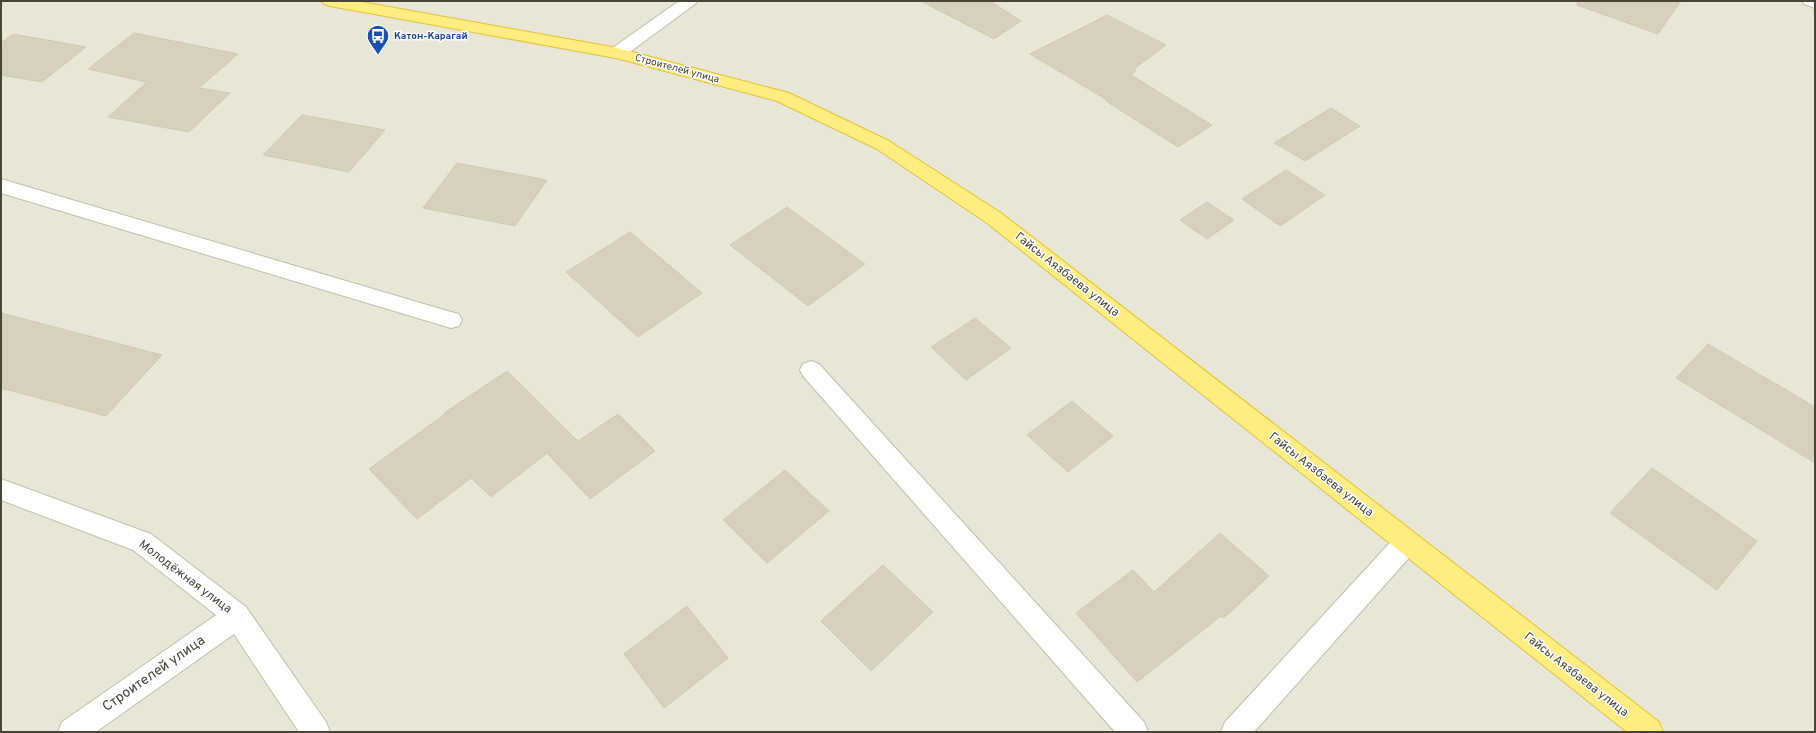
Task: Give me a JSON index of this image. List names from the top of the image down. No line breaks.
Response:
{"streets":{"highway":["Строителей улица","Гайсы Аязбаева улица"],"street":["Молодёжная улица"]},"crossings":[["Строителей улица","Гайсы Аязбаева улица"],["Строителей улица","Молодёжная улица"]],"places":{"bus stop":["Катон-Карагай"]}}
